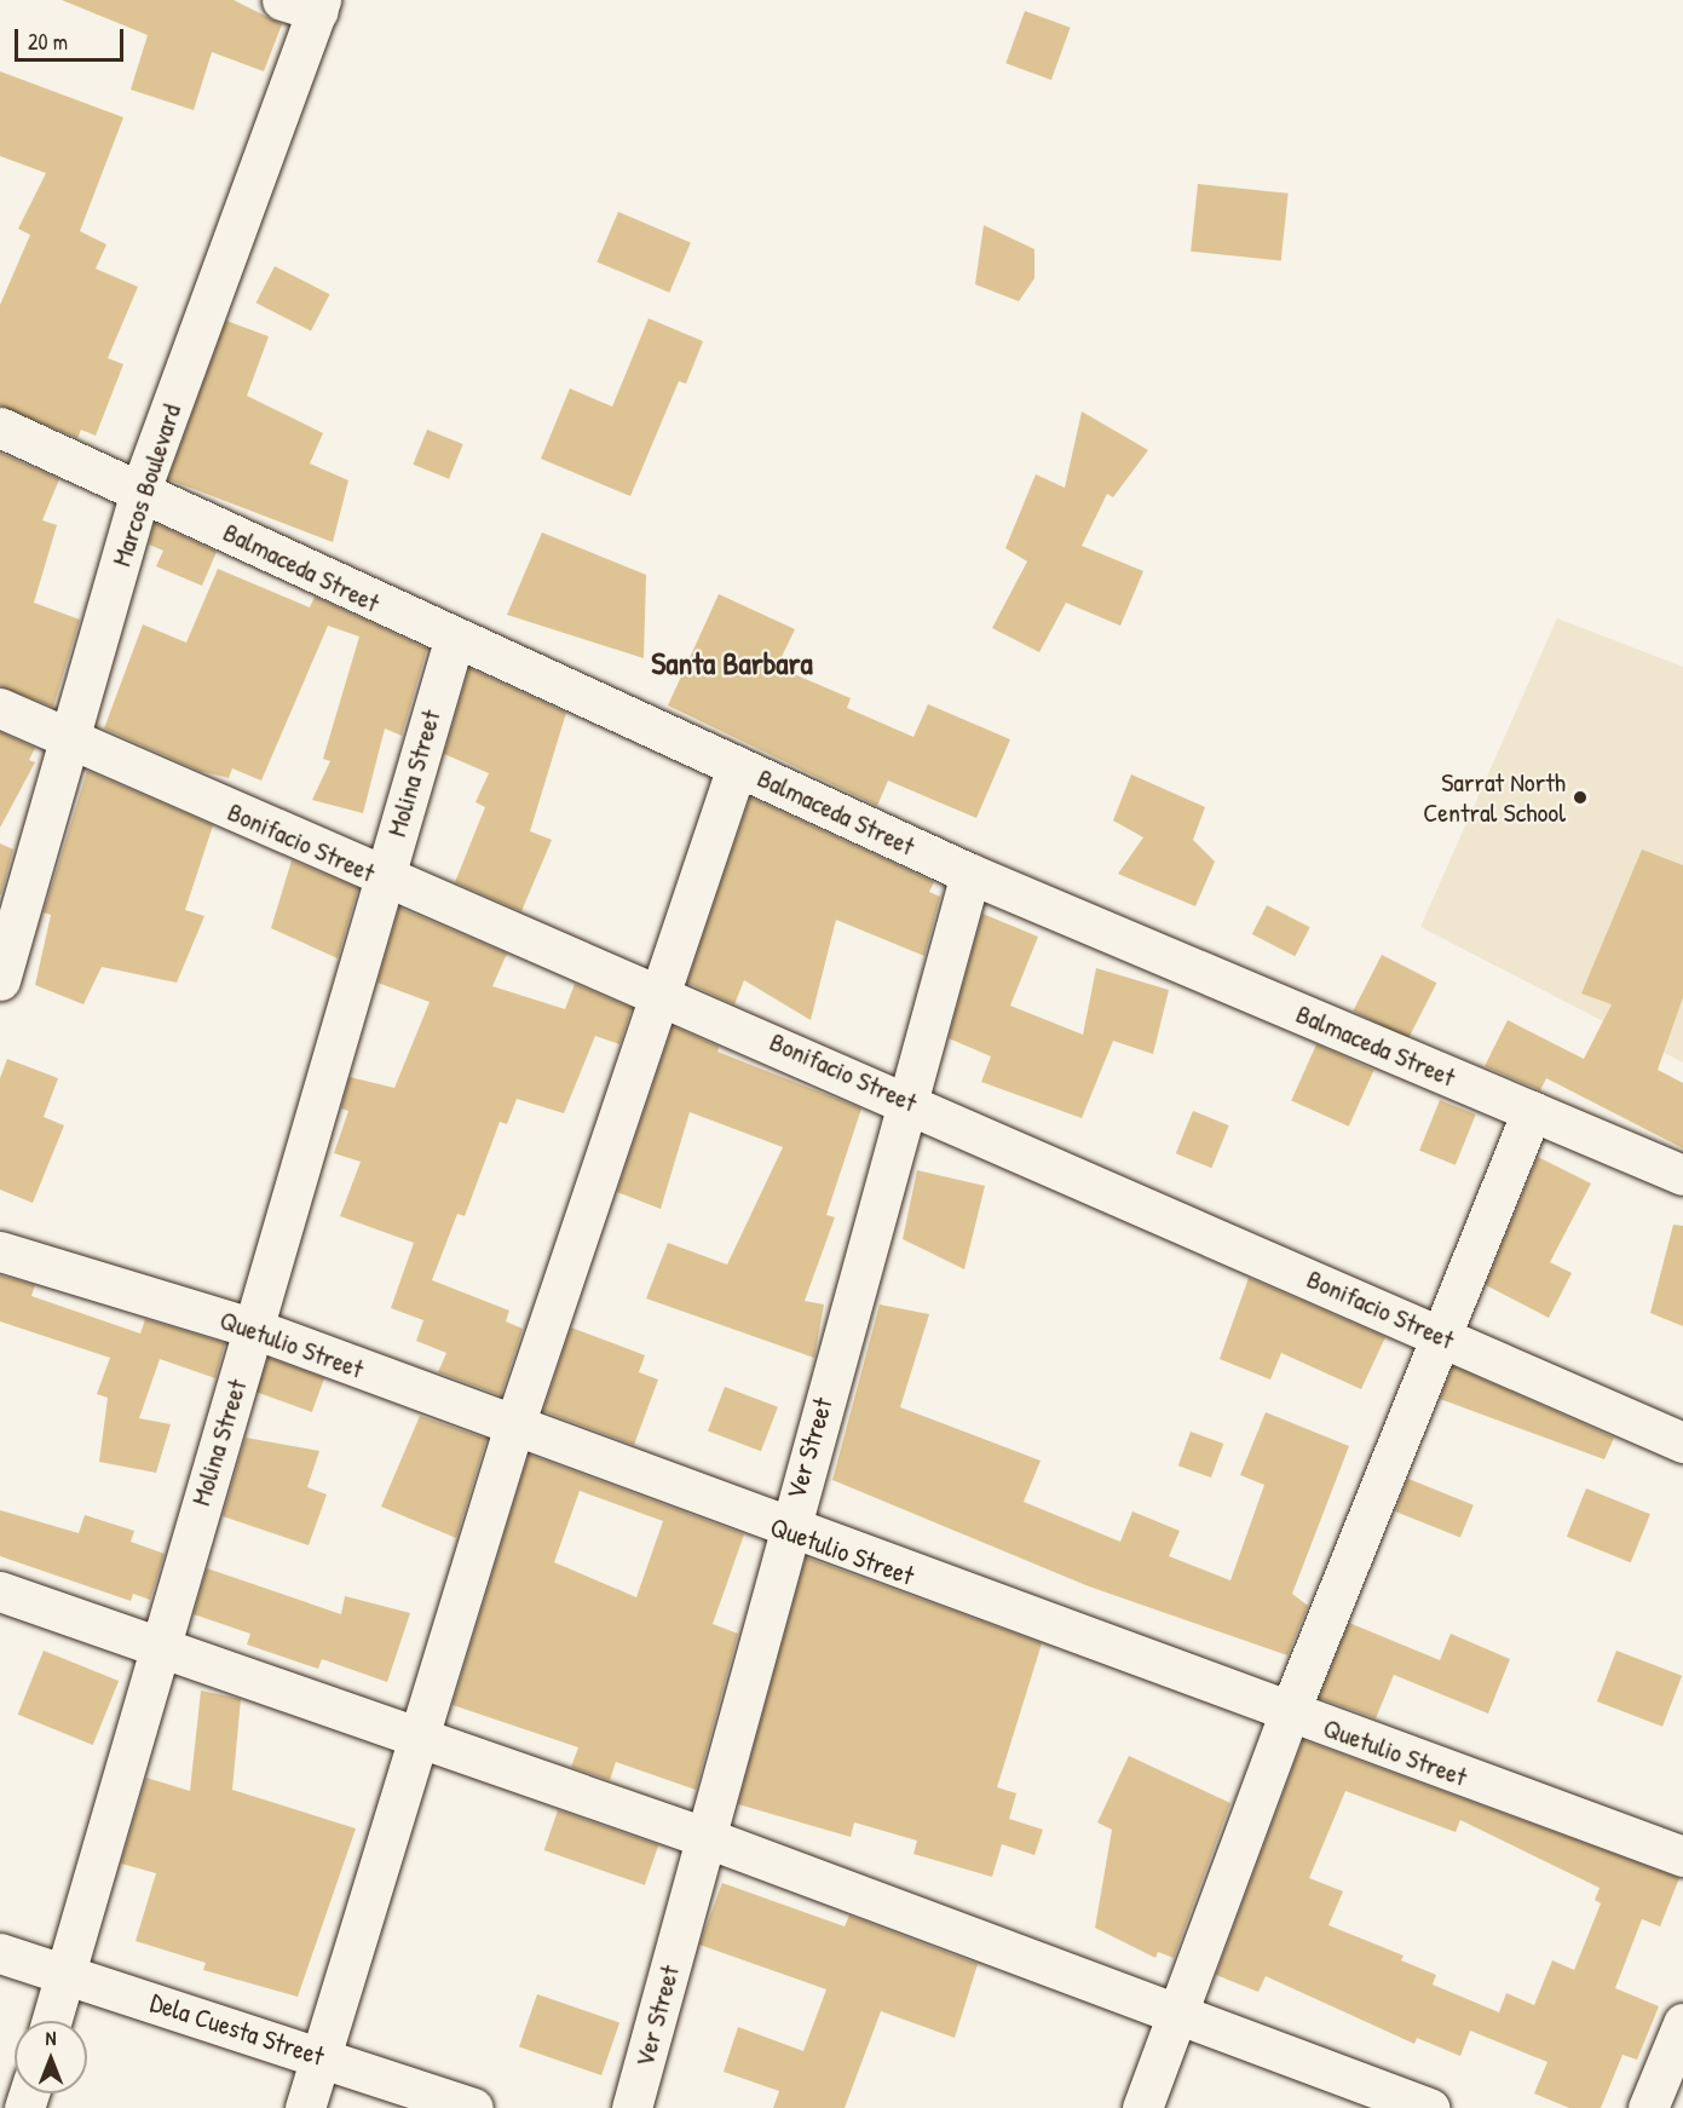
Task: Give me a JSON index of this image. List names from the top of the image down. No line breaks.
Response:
{"streets":{"street":["Marcos Boulevard","Balmaceda Street","Molina Street","Bonifacio Street","Quetulio Street","Ver Street","Dela Cuesta Street"]},"crossings":[["Marcos Boulevard","Balmaceda Street"],["Marcos Boulevard","Bonifacio Street"],["Balmaceda Street","Molina Street"],["Balmaceda Street","Ver Street"],["Molina Street","Bonifacio Street"],["Molina Street","Quetulio Street"],["Molina Street","Dela Cuesta Street"],["Bonifacio Street","Ver Street"],["Quetulio Street","Ver Street"]],"districts":["Santa Barbara"],"places":["Sarrat North Central School"],"scale_bar":"20 m","north":"top"}
